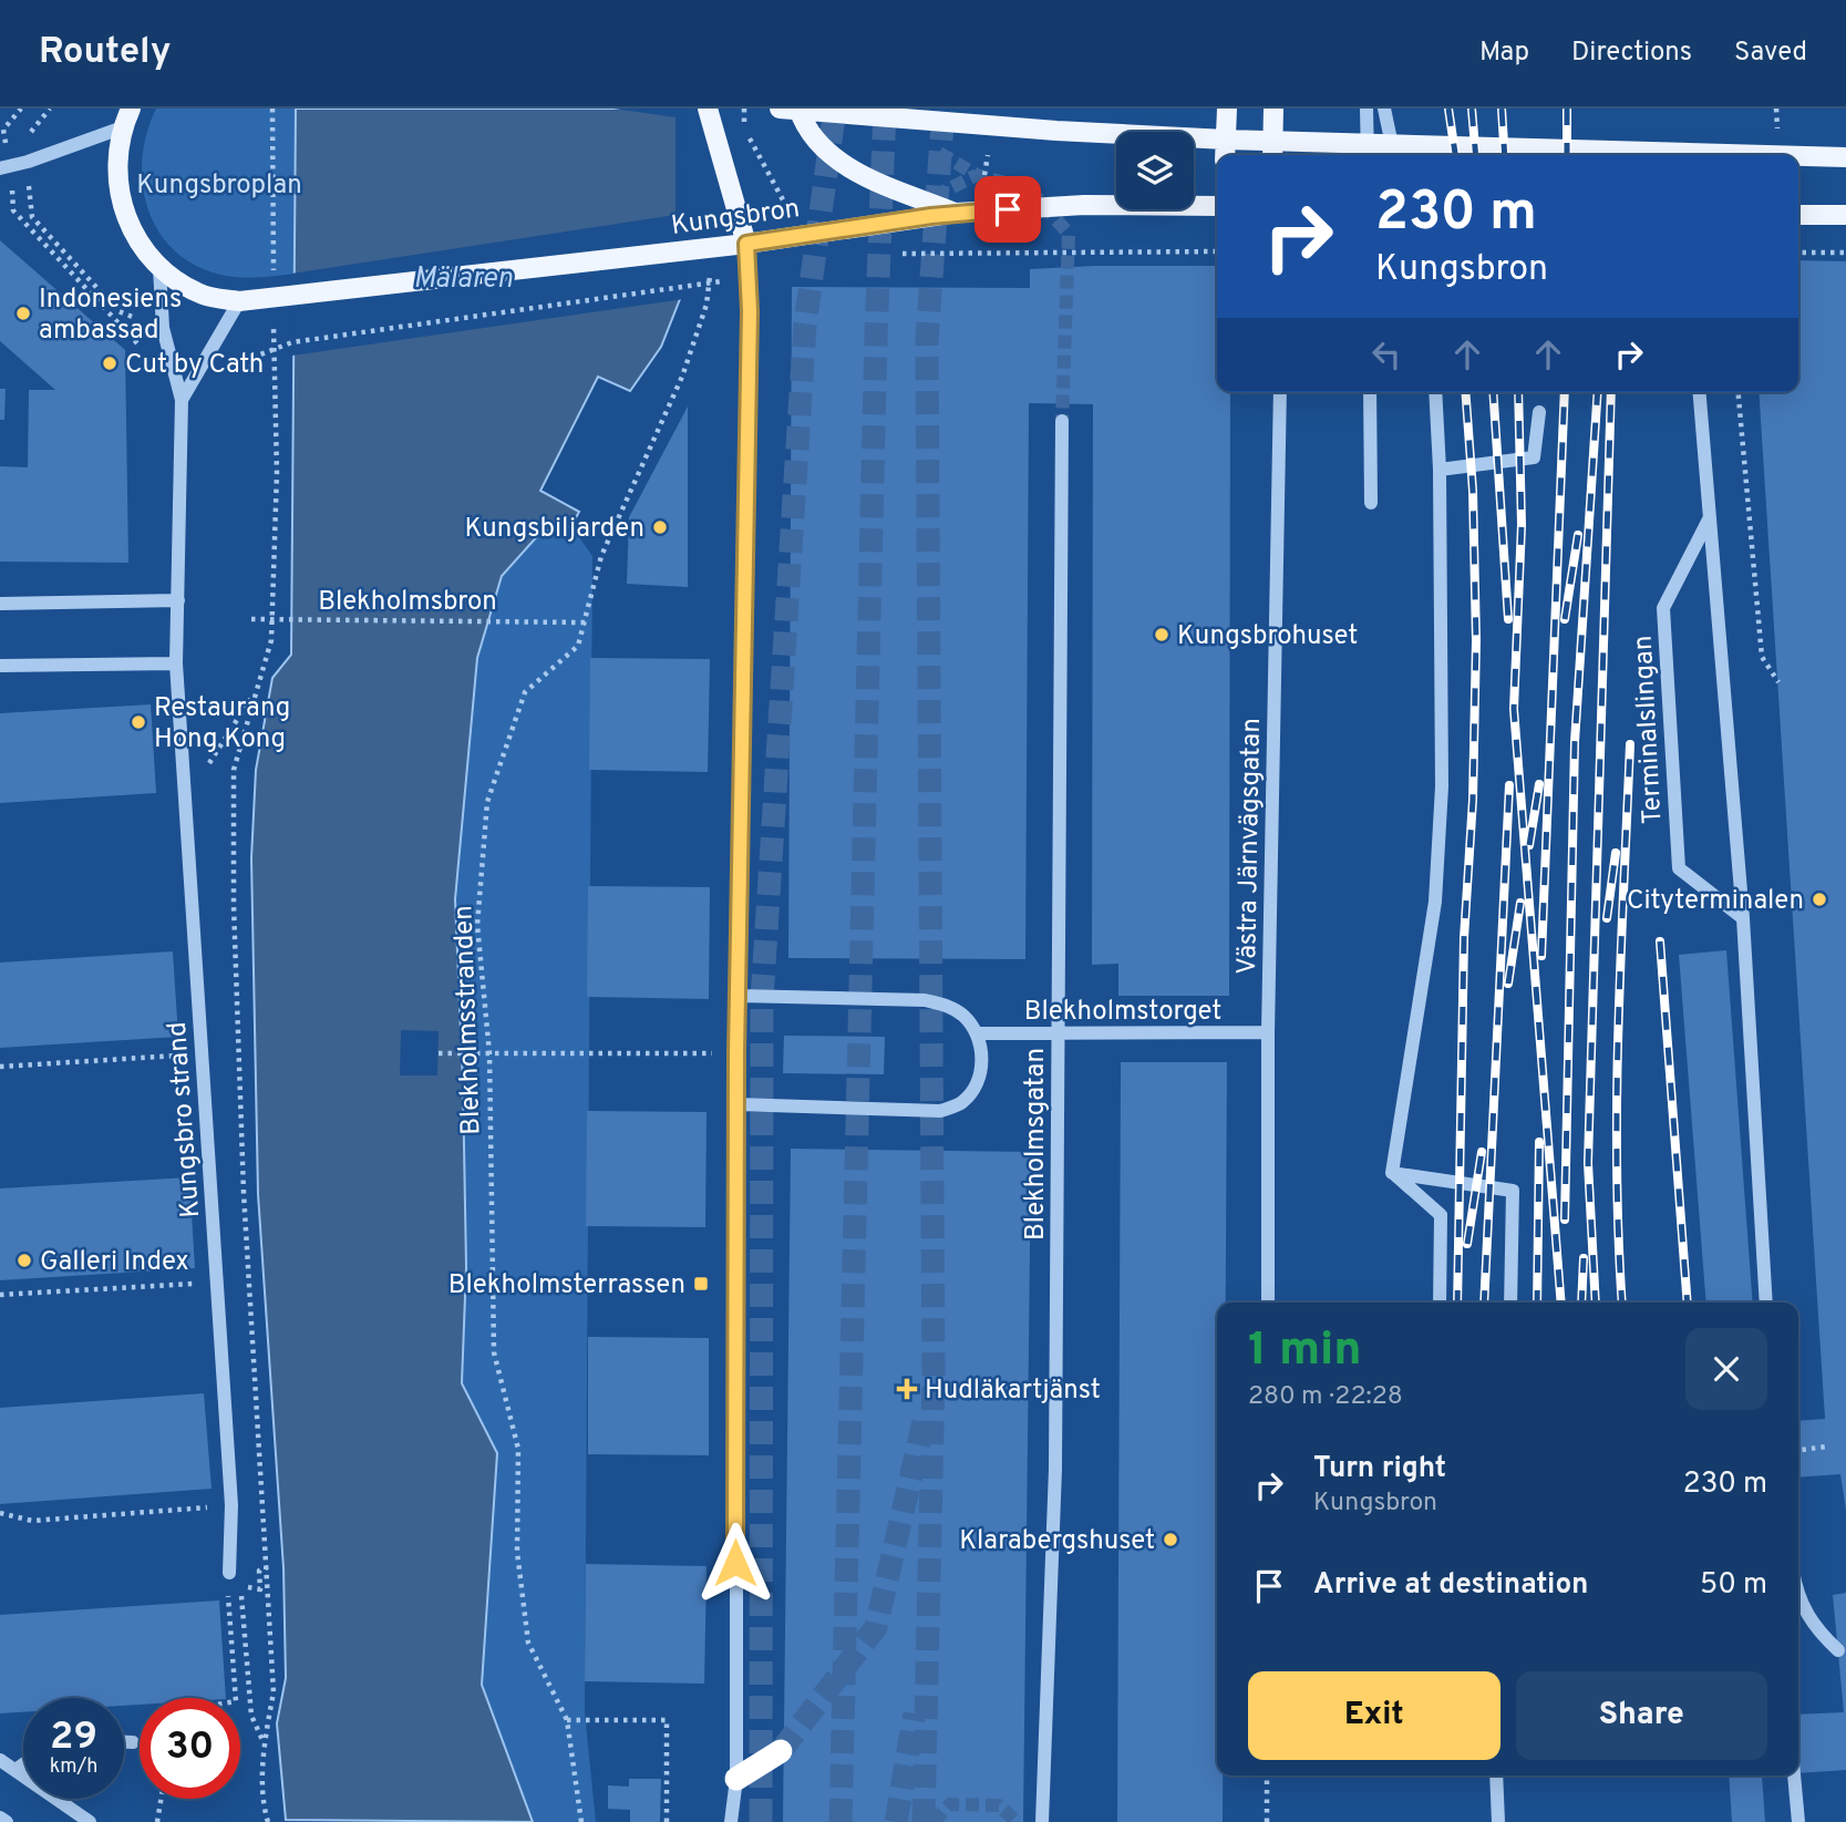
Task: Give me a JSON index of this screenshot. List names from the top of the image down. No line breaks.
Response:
{"streets":{"main road":["Kungsbron"],"street":["Terminalslingan","Västra Järnvägsgatan","Blekholmstorget","Kungsbro strand","Blekholmsgatan"],"path":["Blekholmsbron","Blekholmsstranden"]},"crossings":[["Blekholmsbron","Blekholmsstranden"],["Västra Järnvägsgatan","Blekholmstorget"]],"water":["Mälaren"],"parks":["Kungsbroplan"],"places":{"other":["Indonesiens ambassad","Cut by Cath","Kungsbiljarden","Kungsbrohuset","Restaurang Hong Kong","Cityterminalen","Galleri Index","Klarabergshuset"],"transit":["Blekholmsterrassen"],"health":["Hudläkartjänst"]},"page":{"header":"Routely","nav":["Map","Directions","Saved"],"turn":["230 m","Kungsbron"],"heading":["1 min","280 m · 22:28"],"list":[{"name":"Turn right","note":"Kungsbron","value":"230 m"},{"name":"Arrive at destination","value":"50 m"}],"buttons":["Exit","Share"],"speed":"29 km/h","limit":"30"}}
